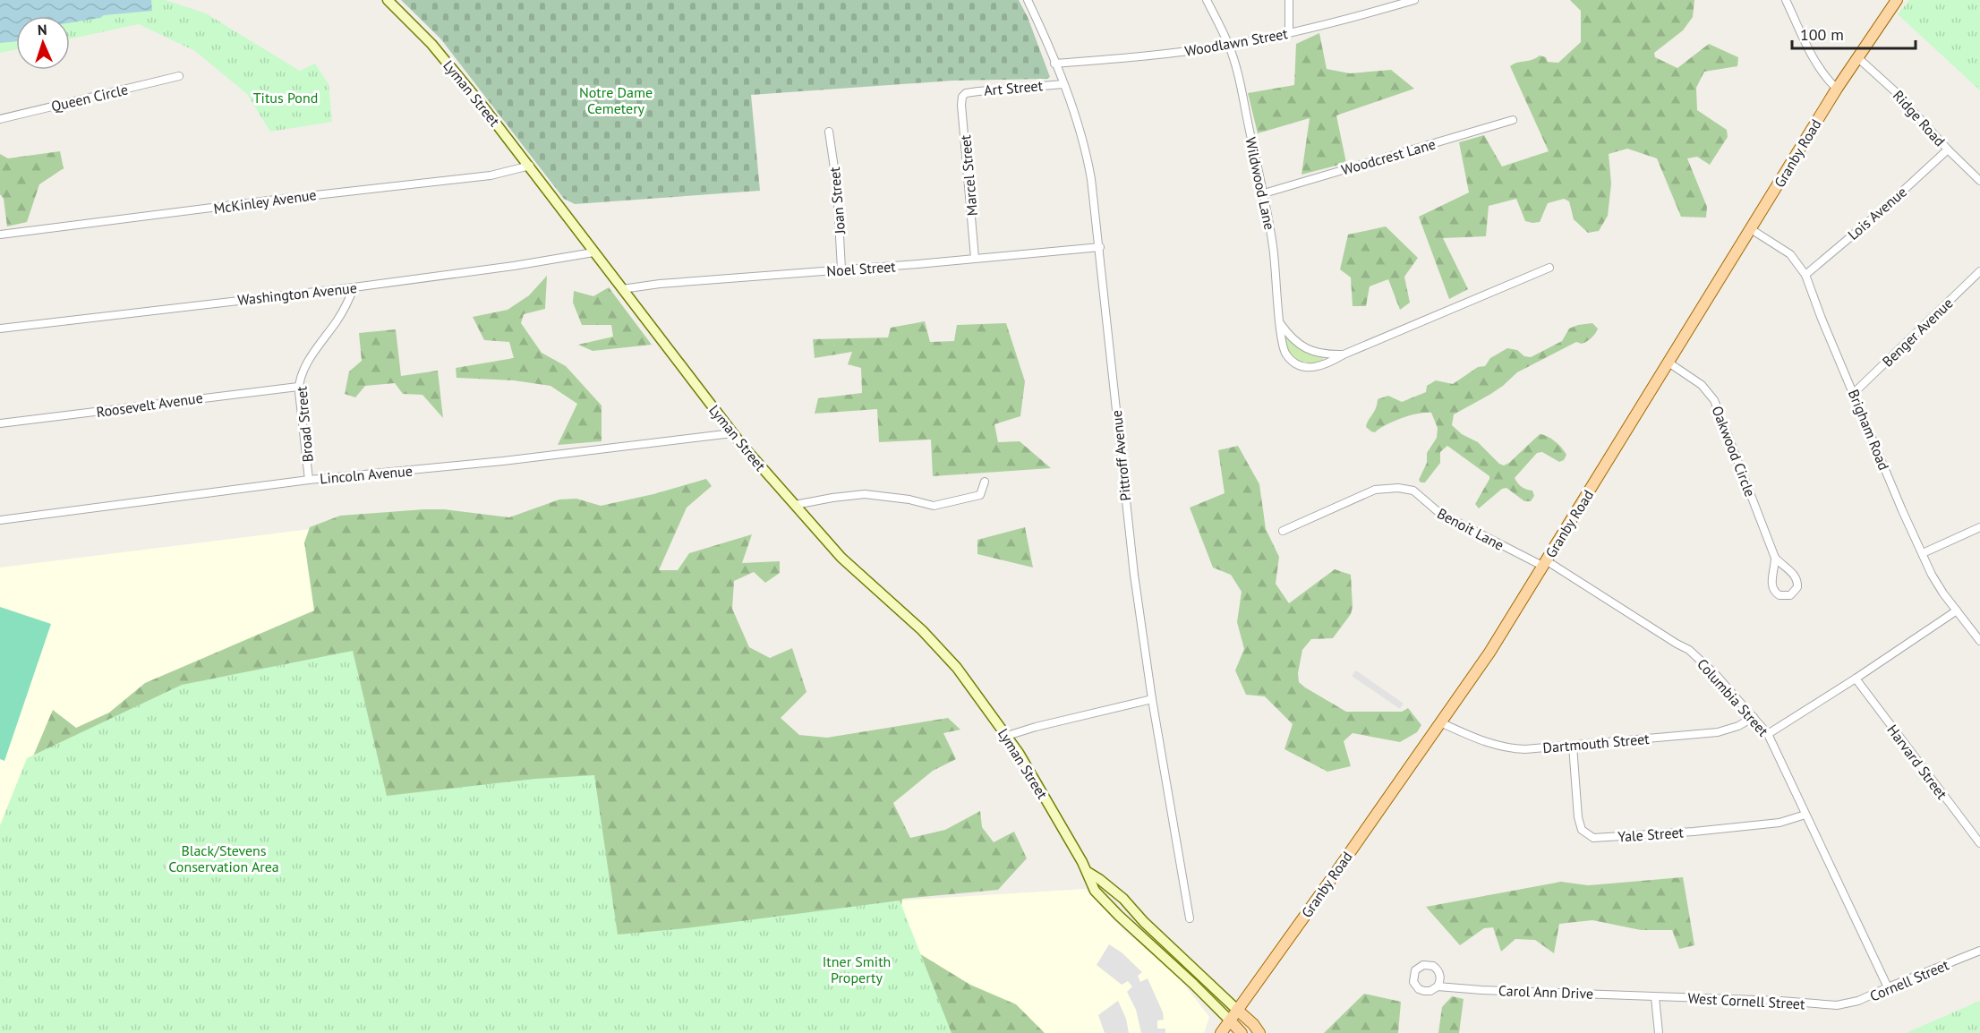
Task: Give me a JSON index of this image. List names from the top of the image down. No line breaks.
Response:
{"streets":{"main road":["Lyman Street","Granby Road"],"street":["Woodlawn Street","Art Street","Queen Circle","Ridge Road","Woodcrest Lane","Marcel Street","Wildwood Lane","Joan Street","McKinley Avenue","Lois Avenue","Noel Street","Washington Avenue","Benger Avenue","Roosevelt Avenue","Broad Street","Brigham Road","Oakwood Circle","Pittroff Avenue","Lincoln Avenue","Benoit Lane","Columbia Street","Dartmouth Street","Harvard Street","Yale Street","Cornell Street","Carol Ann Drive","West Cornell Street"]},"crossings":[["Woodlawn Street","Wildwood Lane"],["Woodlawn Street","Pittroff Avenue"],["Art Street","Marcel Street"],["Art Street","Pittroff Avenue"],["Lyman Street","Granby Road"],["Lyman Street","McKinley Avenue"],["Lyman Street","Noel Street"],["Lyman Street","Washington Avenue"],["Lyman Street","Lincoln Avenue"],["Ridge Road","Granby Road"],["Ridge Road","Lois Avenue"],["Granby Road","Brigham Road"],["Granby Road","Oakwood Circle"],["Granby Road","Benoit Lane"],["Granby Road","Columbia Street"],["Granby Road","Dartmouth Street"],["Woodcrest Lane","Wildwood Lane"],["Marcel Street","Noel Street"],["Joan Street","Noel Street"],["Lois Avenue","Brigham Road"],["Noel Street","Pittroff Avenue"],["Washington Avenue","Broad Street"],["Benger Avenue","Brigham Road"],["Roosevelt Avenue","Broad Street"],["Broad Street","Lincoln Avenue"],["Benoit Lane","Columbia Street"],["Columbia Street","Dartmouth Street"],["Columbia Street","Yale Street"],["Columbia Street","Cornell Street"],["Dartmouth Street","Yale Street"],["Cornell Street","West Cornell Street"],["Carol Ann Drive","West Cornell Street"]],"parks":["Notre Dame Cemetery","Titus Pond","Black/Stevens Conservation Area","Itner Smith Property"],"scale_bar":"100 m","north":"top"}
